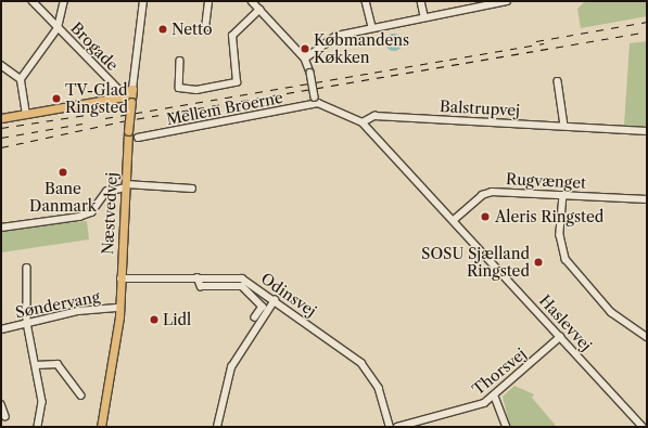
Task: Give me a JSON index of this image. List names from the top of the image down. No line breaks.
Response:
{"streets":{"main road":["Næstvedvej"],"street":["Brogade","Mellem Broerne","Balstrupvej","Rugvænget","Odinsvej","Søndervang","Haslevvej","Thorsvej"]},"crossings":[["Balstrupvej","Haslevvej"],["Rugvænget","Haslevvej"],["Næstvedvej","Odinsvej"],["Næstvedvej","Søndervang"],["Haslevvej","Thorsvej"]],"places":["Netto","Købmandens Køkken","TV-Glad Ringsted","Bane Danmark","Aleris Ringsted","SOSU Sjælland Ringsted","Lidl"]}
